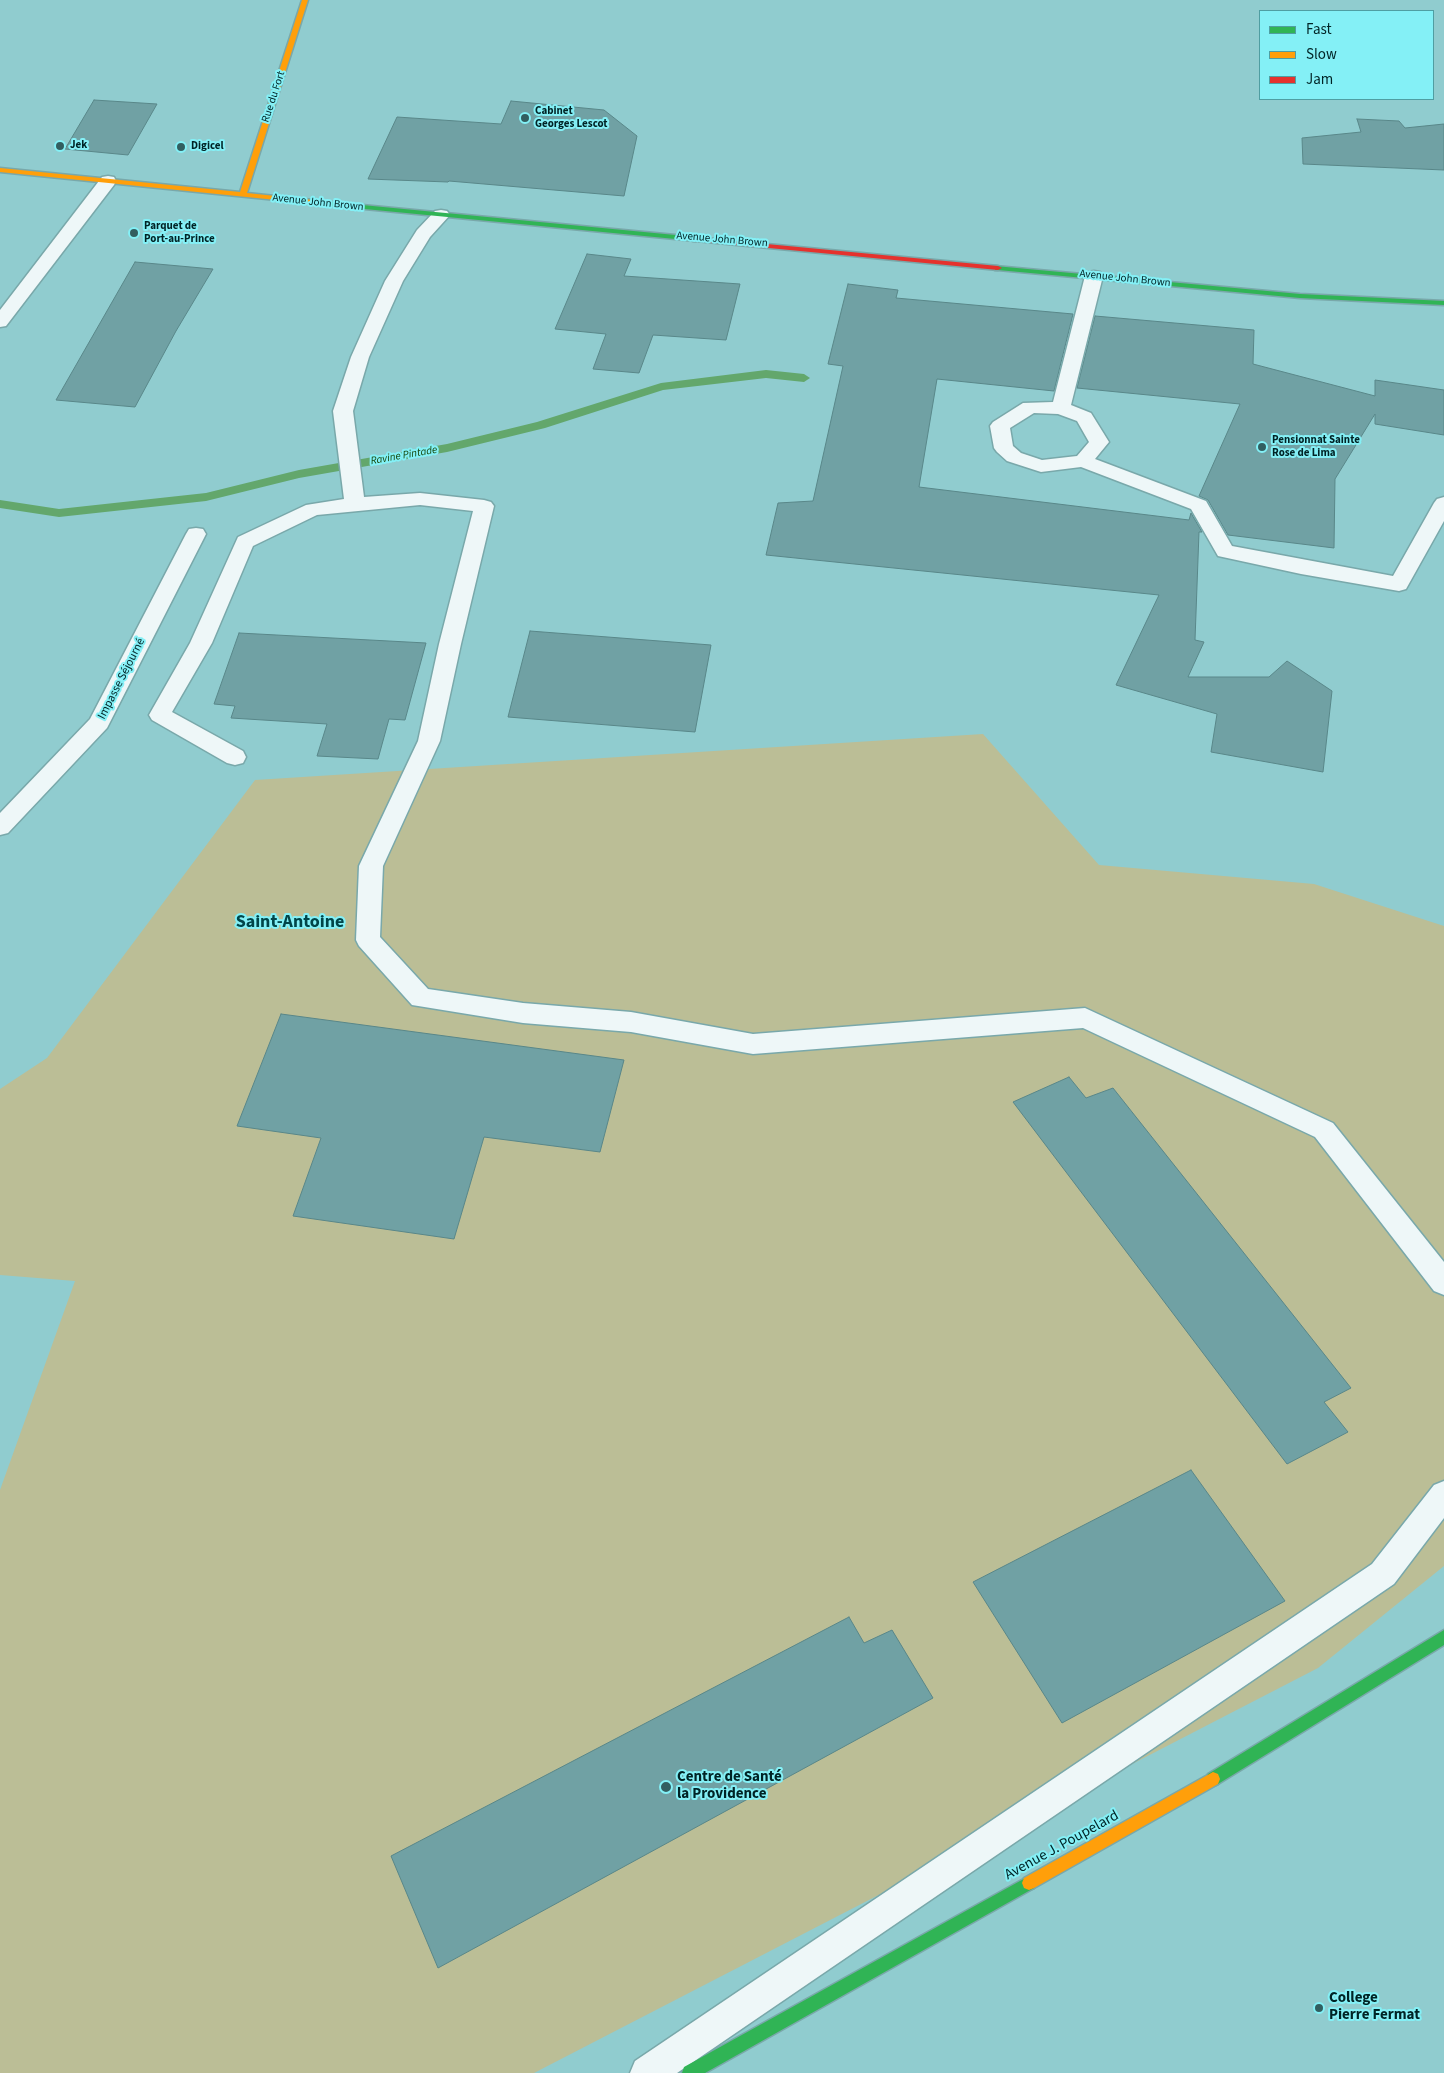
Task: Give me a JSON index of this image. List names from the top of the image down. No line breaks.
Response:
{"streets":{"main road":["Rue du Fort","Avenue John Brown","Avenue J. Poupelard"],"lane":["Impasse Séjourné"]},"crossings":[["Rue du Fort","Avenue John Brown"]],"districts":["Saint-Antoine"],"water":["Ravine Pintade"],"places":["Cabinet Georges Lescot","Jek","Digicel","Parquet de Port-au-Prince","Pensionnat Sainte Rose de Lima","Centre de Santé la Providence","College Pierre Fermat"],"legend":["Fast","Slow","Jam"]}
